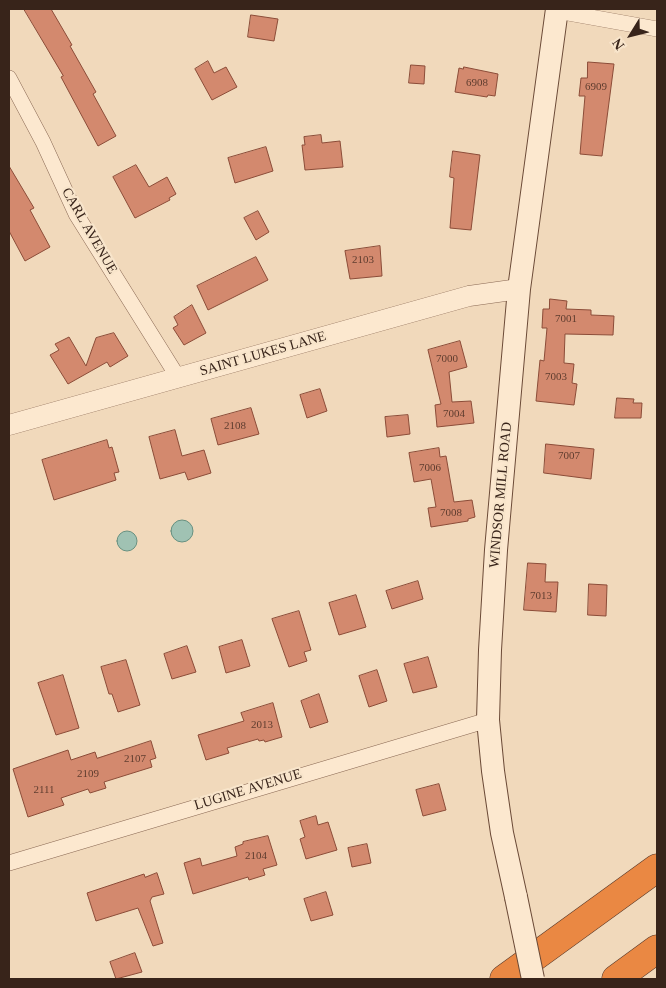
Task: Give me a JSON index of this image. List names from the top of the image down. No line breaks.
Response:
{"streets":{"main road":["WINDSOR MILL ROAD"],"street":["CARL AVENUE","SAINT LUKES LANE","LUGINE AVENUE"]},"crossings":[["CARL AVENUE","SAINT LUKES LANE"],["SAINT LUKES LANE","WINDSOR MILL ROAD"],["WINDSOR MILL ROAD","LUGINE AVENUE"]],"house_numbers":["6908","6909","2103","7001","7000","7003","7004","2108","7007","7006","7008","7013","2013","2107","2109","2111","2104"],"north":"bottom left"}
